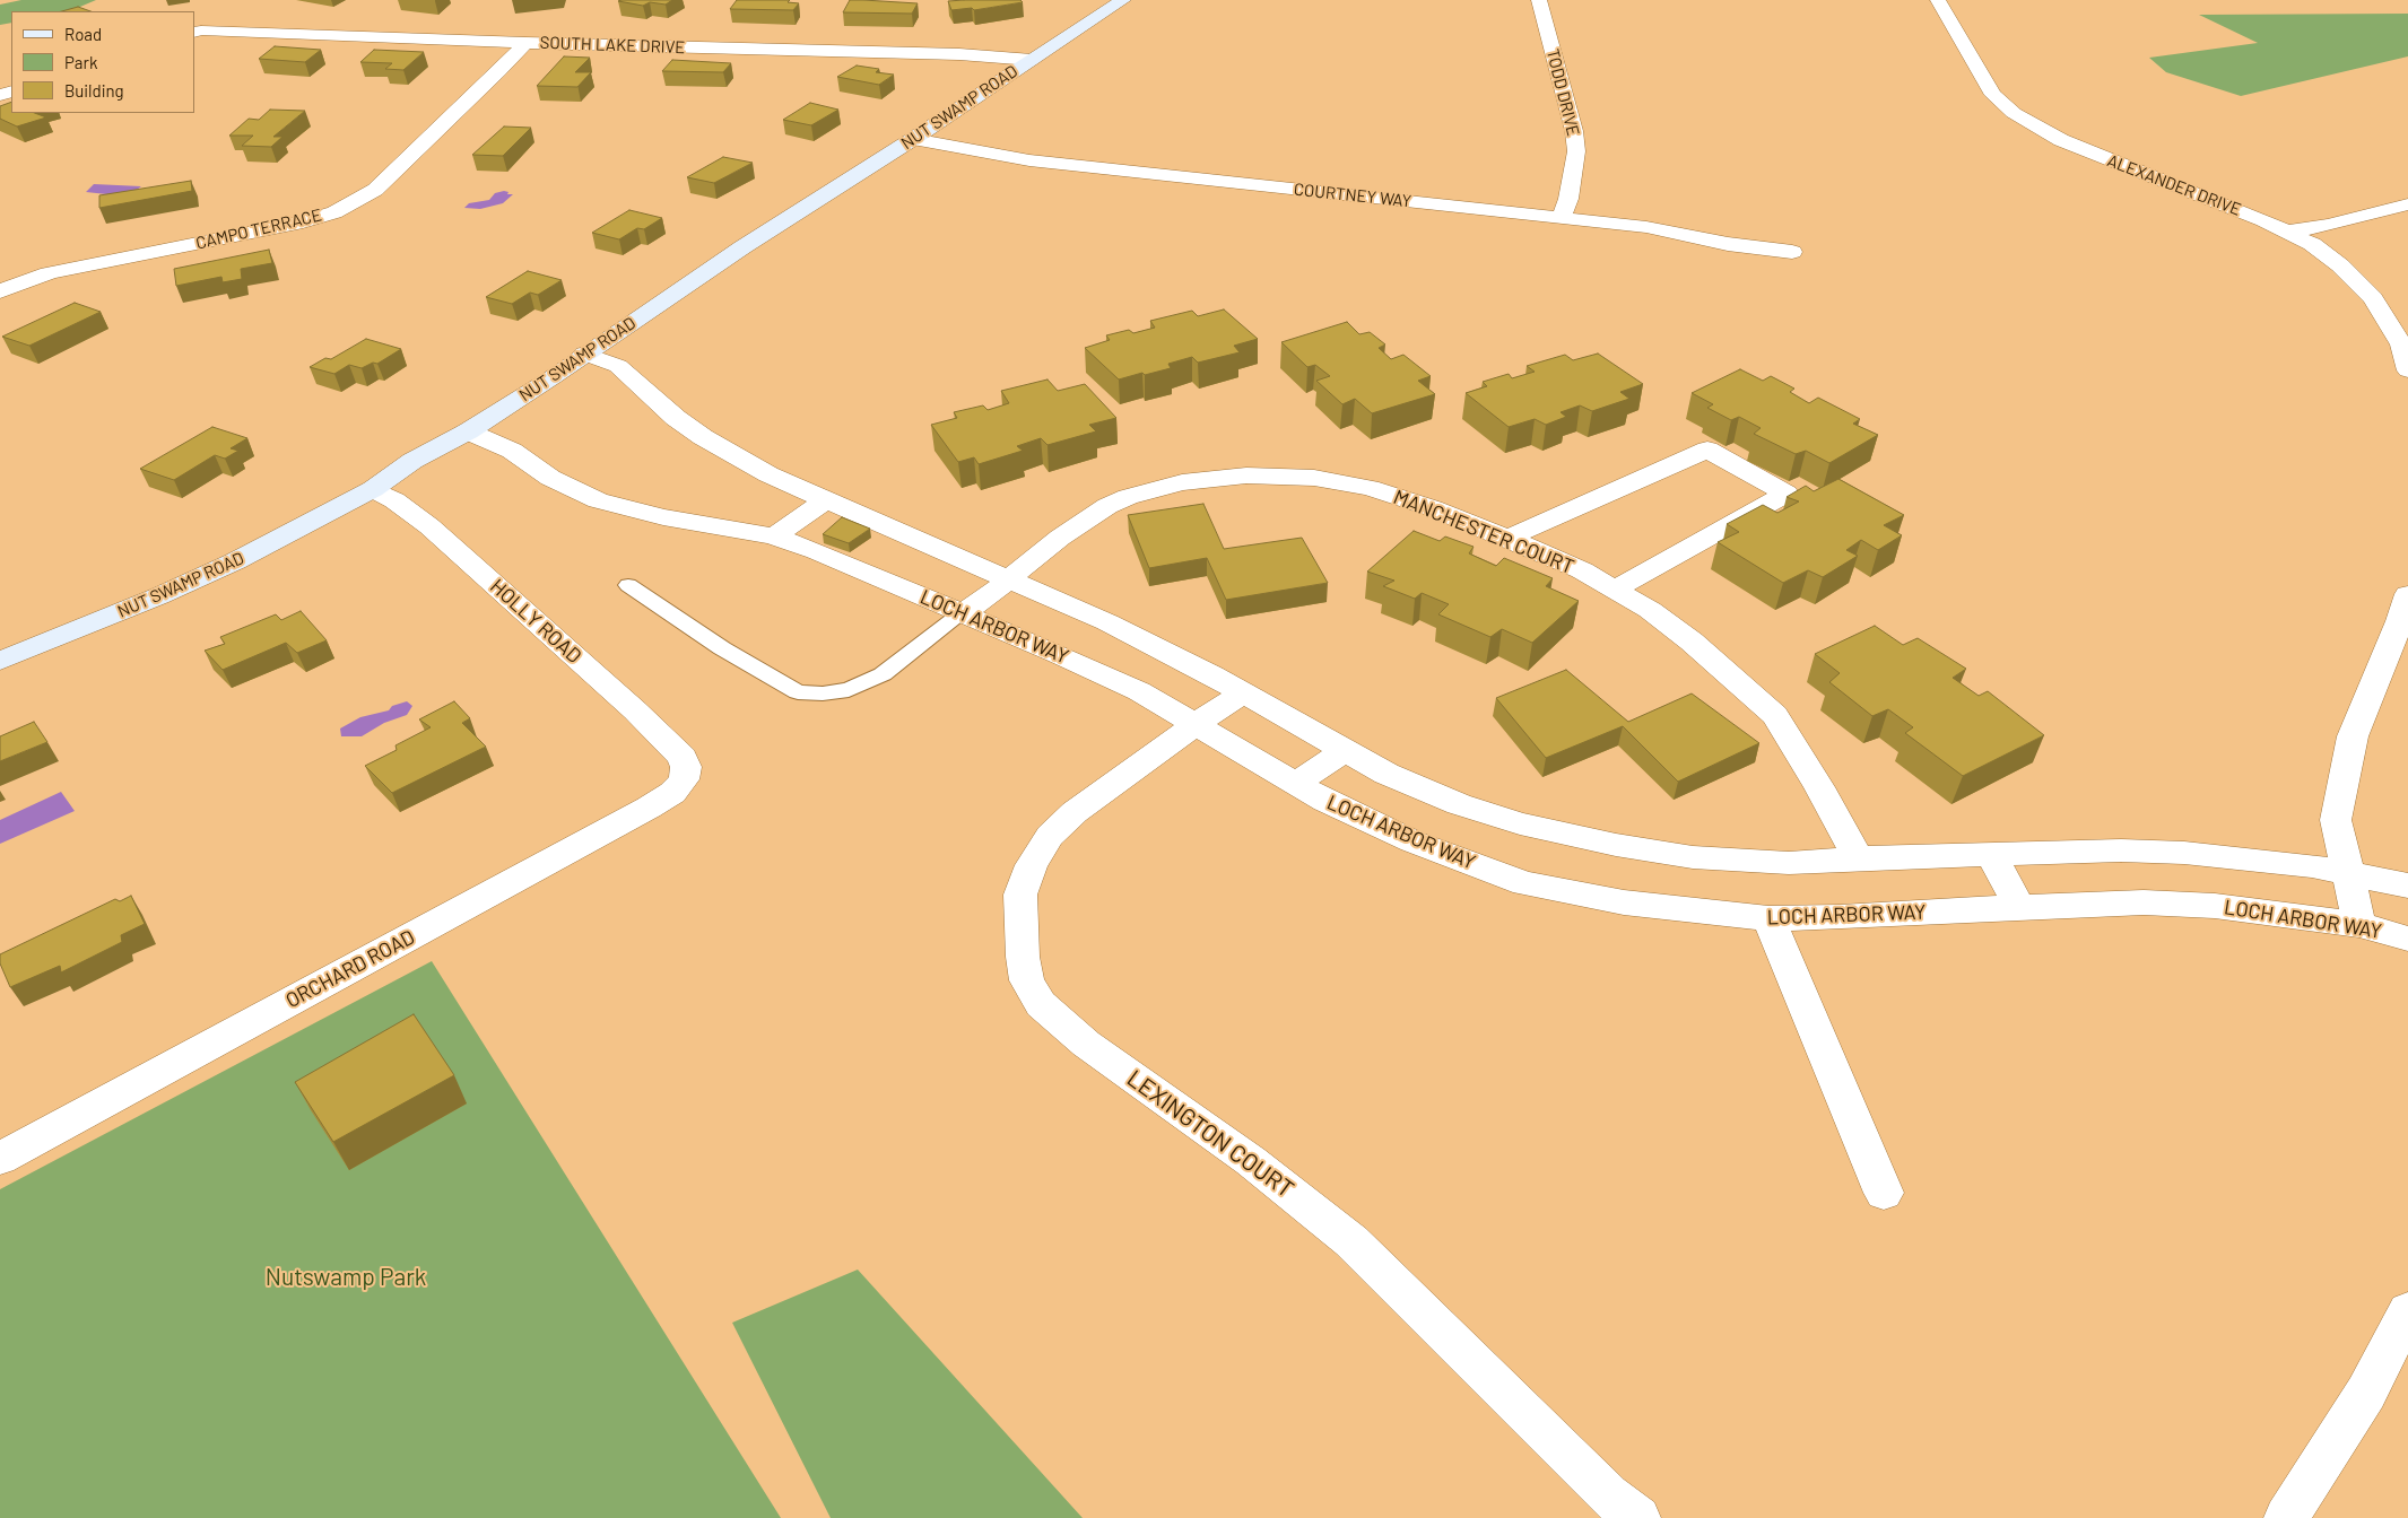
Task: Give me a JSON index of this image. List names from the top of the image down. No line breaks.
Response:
{"streets":{"main road":["NUT SWAMP ROAD"],"street":["SOUTH LAKE DRIVE","TODD DRIVE","ALEXANDER DRIVE","COURTNEY WAY","CAMPO TERRACE","MANCHESTER COURT","HOLLY ROAD","LOCH ARBOR WAY","ORCHARD ROAD","LEXINGTON COURT"]},"crossings":[["SOUTH LAKE DRIVE","NUT SWAMP ROAD"],["SOUTH LAKE DRIVE","CAMPO TERRACE"],["TODD DRIVE","COURTNEY WAY"],["NUT SWAMP ROAD","COURTNEY WAY"],["NUT SWAMP ROAD","HOLLY ROAD"],["NUT SWAMP ROAD","LOCH ARBOR WAY"],["MANCHESTER COURT","LOCH ARBOR WAY"],["HOLLY ROAD","ORCHARD ROAD"],["LOCH ARBOR WAY","LEXINGTON COURT"]],"parks":["Nutswamp Park"],"legend":["Road","Park","Building"]}
